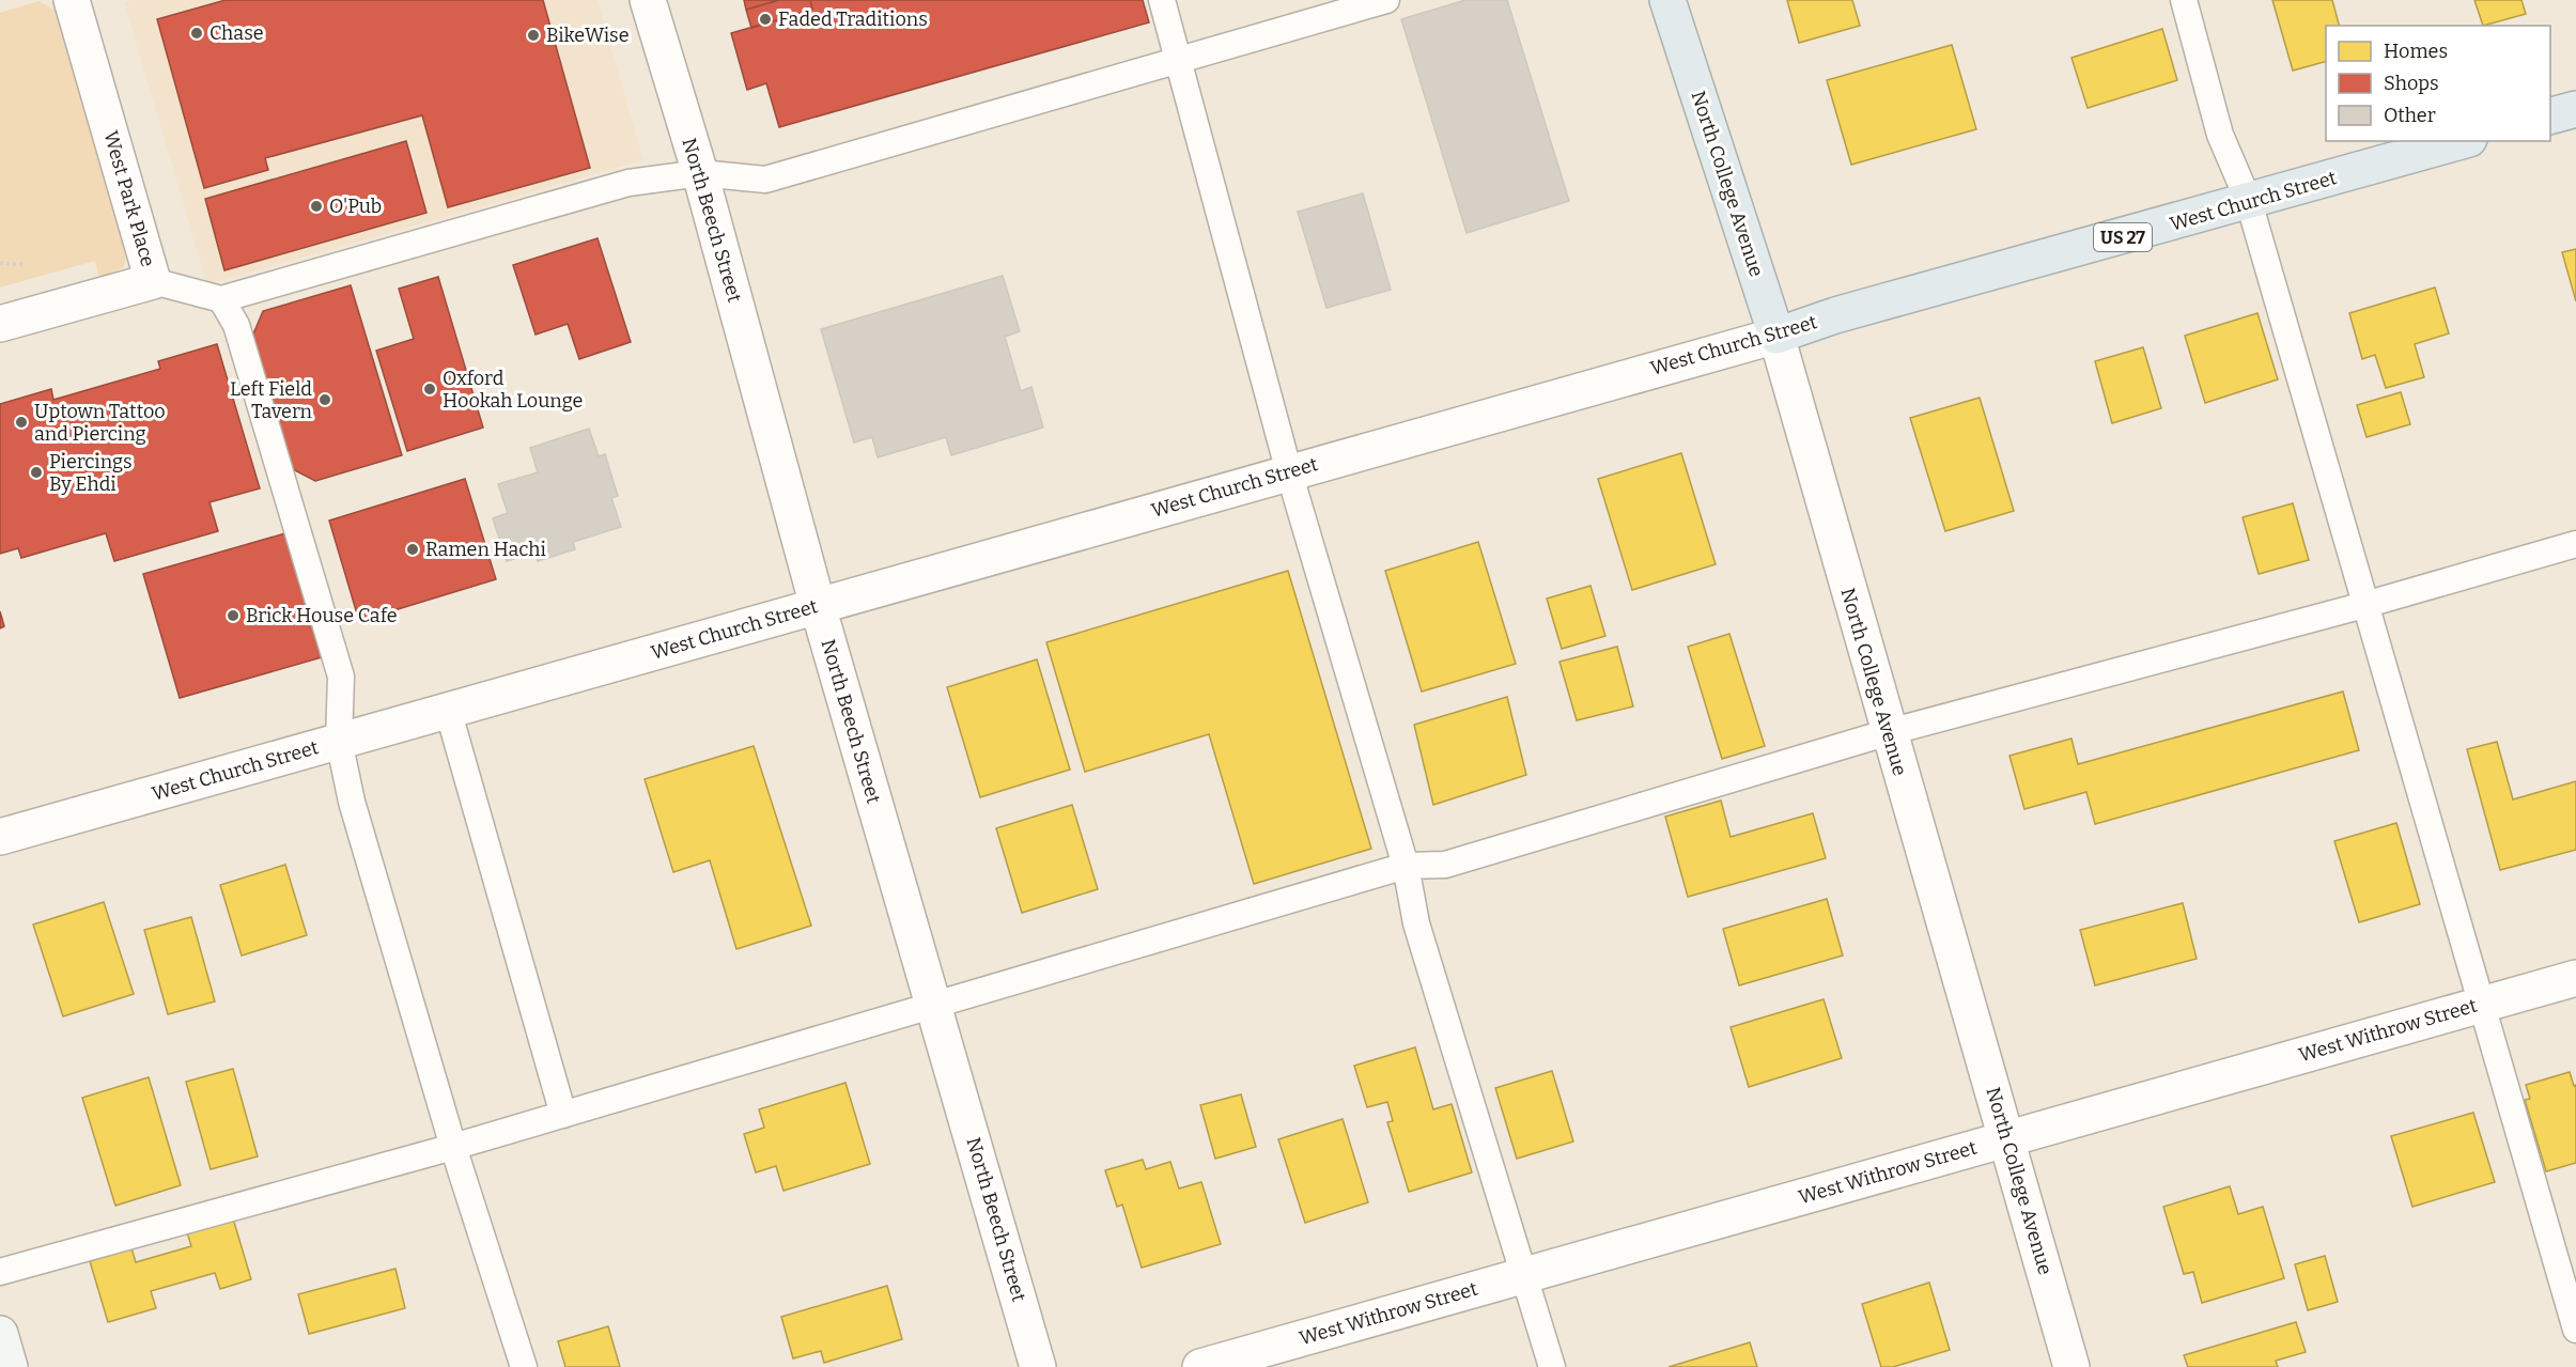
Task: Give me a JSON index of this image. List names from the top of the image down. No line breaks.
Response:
{"streets":{"highway":["North College Avenue","West Church Street","US 27"],"street":["West Park Place","North Beech Street","West Withrow Street"]},"crossings":[["North College Avenue","West Church Street"],["North College Avenue","West Withrow Street"],["West Church Street","North Beech Street"]],"places":["Faded Traditions","Chase","BikeWise","O'Pub","Oxford Hookah Lounge","Left Field Tavern","Uptown Tattoo and Piercing","Piercings By Ehdi","Ramen Hachi","Brick House Cafe"],"legend":["Homes","Shops","Other"]}
